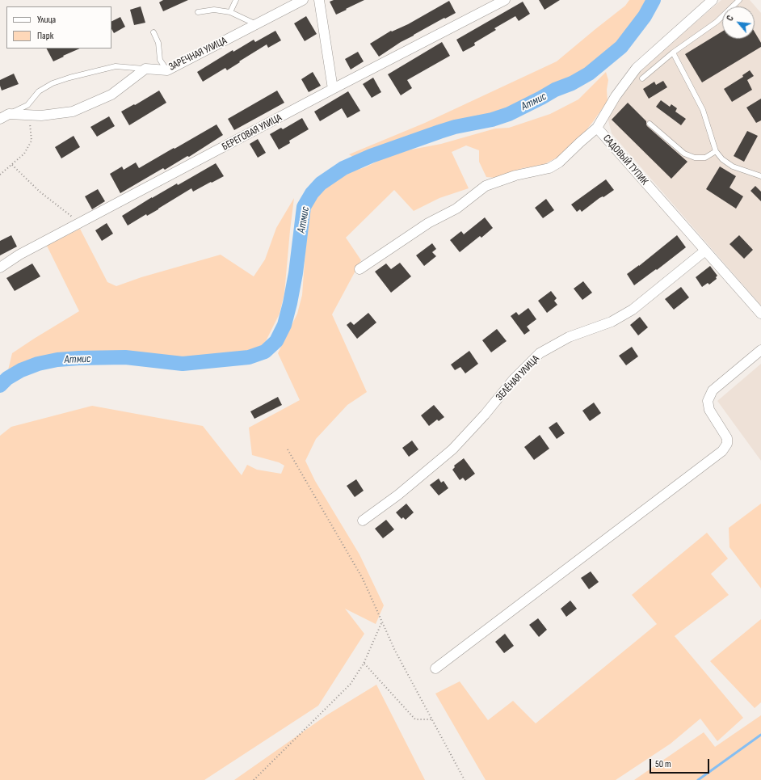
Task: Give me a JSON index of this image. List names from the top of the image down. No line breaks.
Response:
{"streets":{"street":["ЗАРЕЧНАЯ УЛИЦА","БЕРЕГОВАЯ УЛИЦА","САДОВЫЙ ТУПИК","ЗЕЛЁНАЯ УЛИЦА"]},"crossings":[["САДОВЫЙ ТУПИК","ЗЕЛЁНАЯ УЛИЦА"]],"water":["Атмис"],"legend":["Улица","Парк"],"scale_bar":"50 m","north":"top left"}
